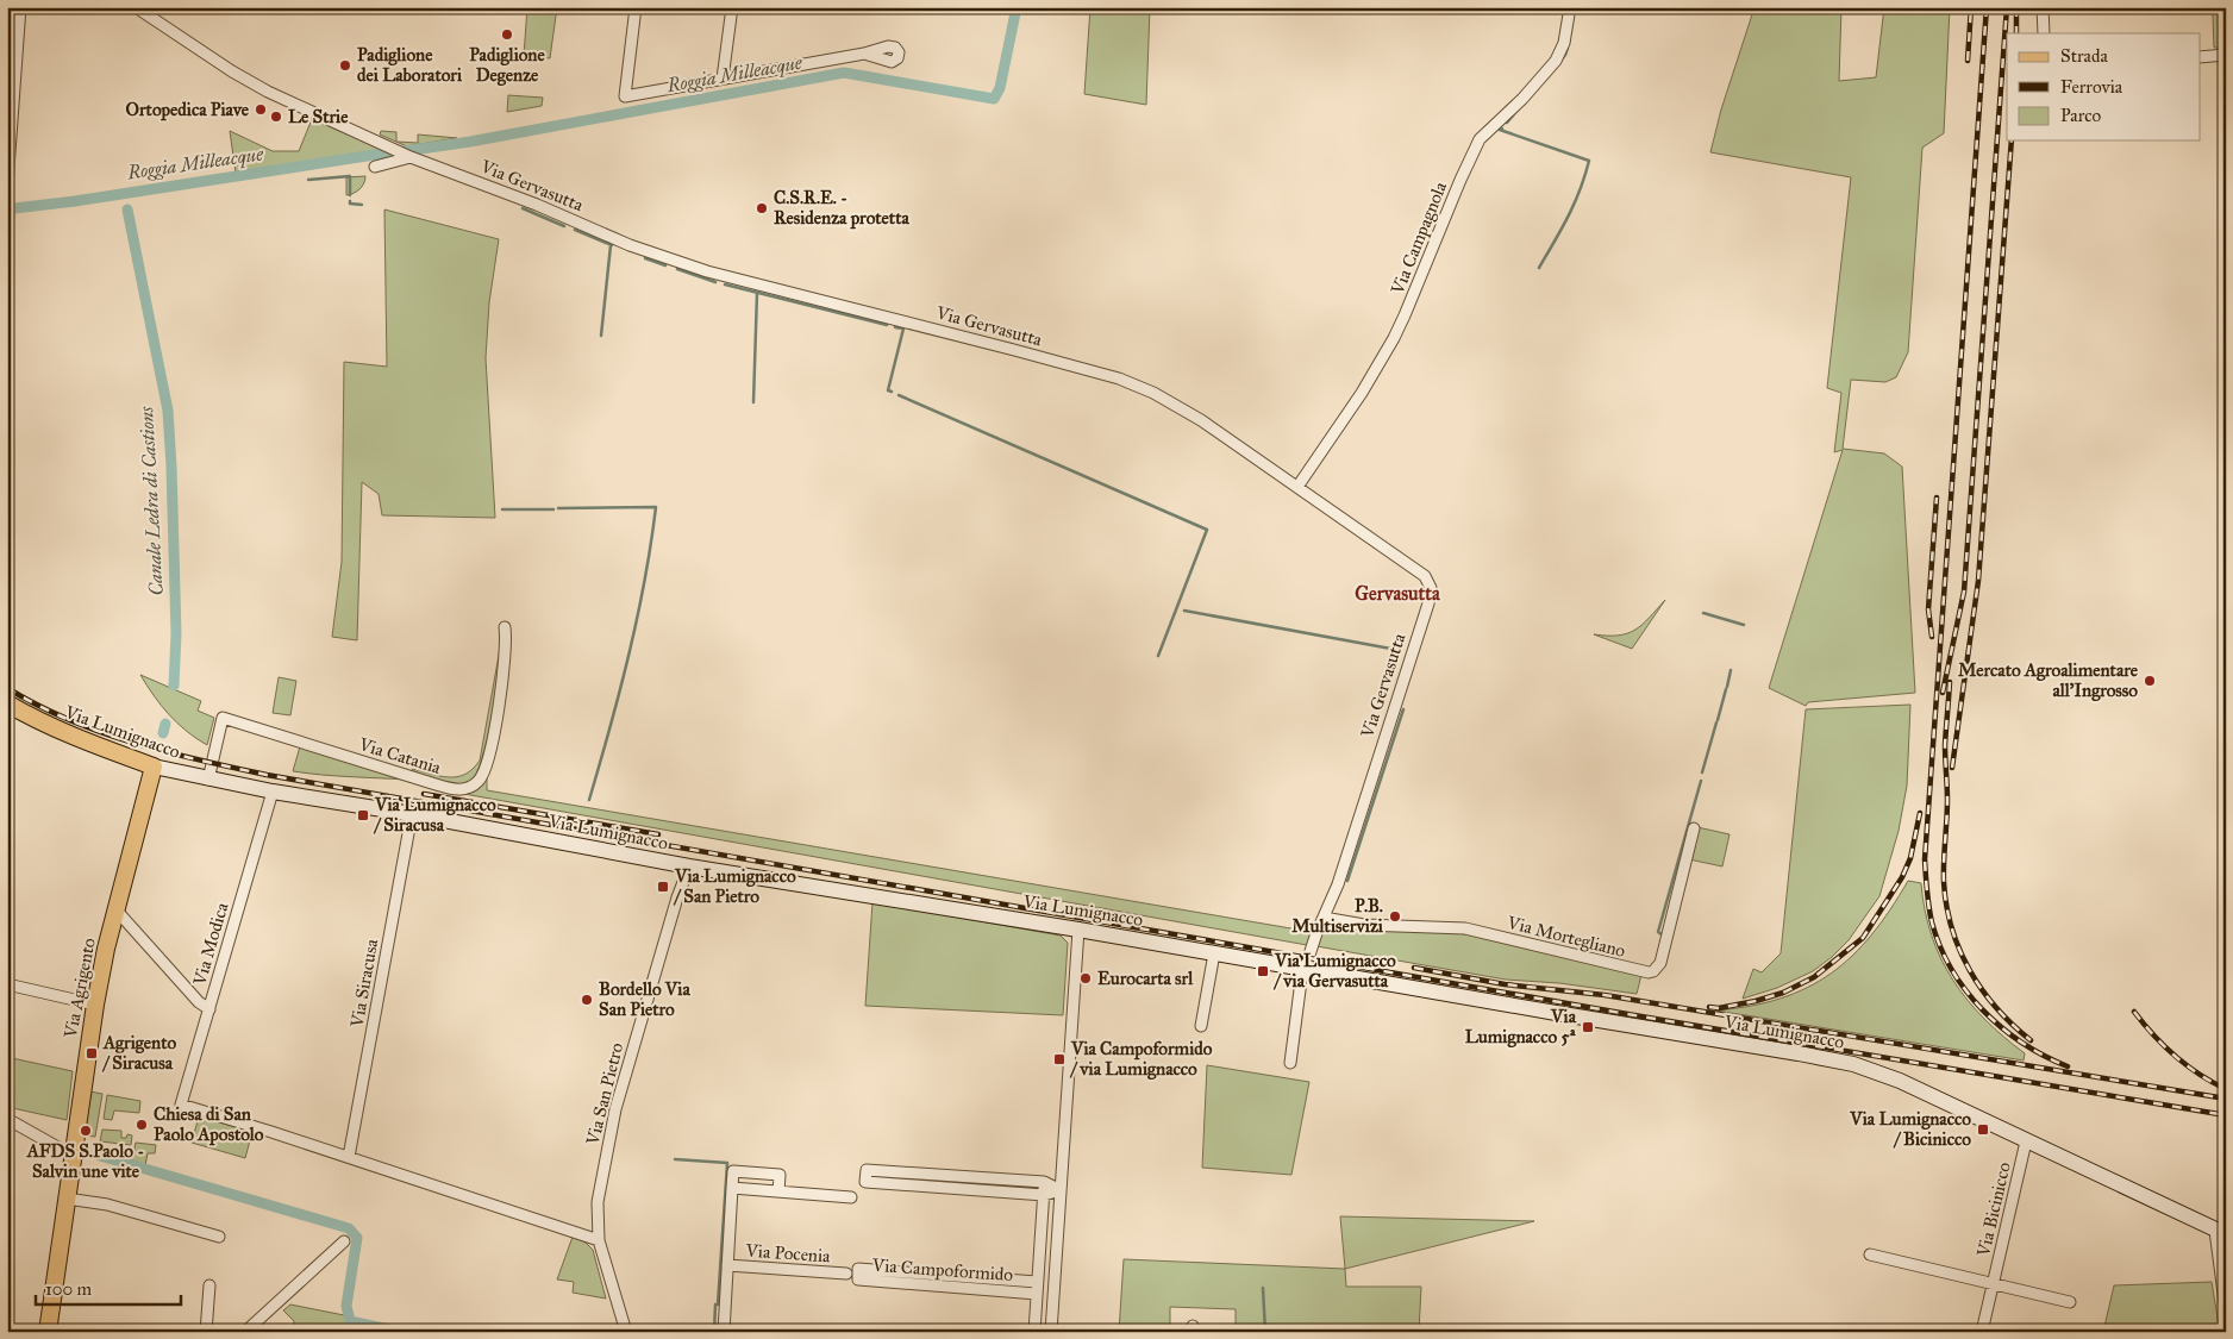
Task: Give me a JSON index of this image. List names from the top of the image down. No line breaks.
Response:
{"streets":{"main road":["Via Lumignacco","Via Agrigento"],"street":["Via Gervasutta","Via Campagnola","Via Catania","Via Mortegliano","Via Modica","Via Siracusa","Via San Pietro","Via Bicinicco","Via Pocenia","Via Campoformido"]},"crossings":[["Via Gervasutta","Via Campagnola"],["Via Gervasutta","Via Lumignacco"],["Via Gervasutta","Via Mortegliano"],["Via Lumignacco","Via Catania"],["Via Lumignacco","Via Modica"],["Via Lumignacco","Via Siracusa"],["Via Lumignacco","Via Agrigento"],["Via Lumignacco","Via San Pietro"],["Via Lumignacco","Via Bicinicco"],["Via Modica","Via Siracusa"]],"districts":["Gervasutta"],"water":["Roggia Milleacque","Canale Ledra di Castions"],"places":{"other":["Padiglione Degenze","Padiglione dei Laboratori","Ortopedica Piave","Le Strie","C.S.R.E. - Residenza protetta","Mercato Agroalimentare all’Ingrosso","P.B. Multiservizi","Eurocarta srl","Bordello Via San Pietro","Chiesa di San Paolo Apostolo","AFDS S.Paolo - Salvin une vite"],"transit":["Via Lumignacco / Siracusa","Via Lumignacco / San Pietro","Via Lumignacco / via Gervasutta","Via Lumignacco 5ª","Agrigento / Siracusa","Via Campoformido / via Lumignacco","Via Lumignacco / Bicinicco"]},"legend":["Strada","Ferrovia","Parco"],"scale_bar":"100 m"}
